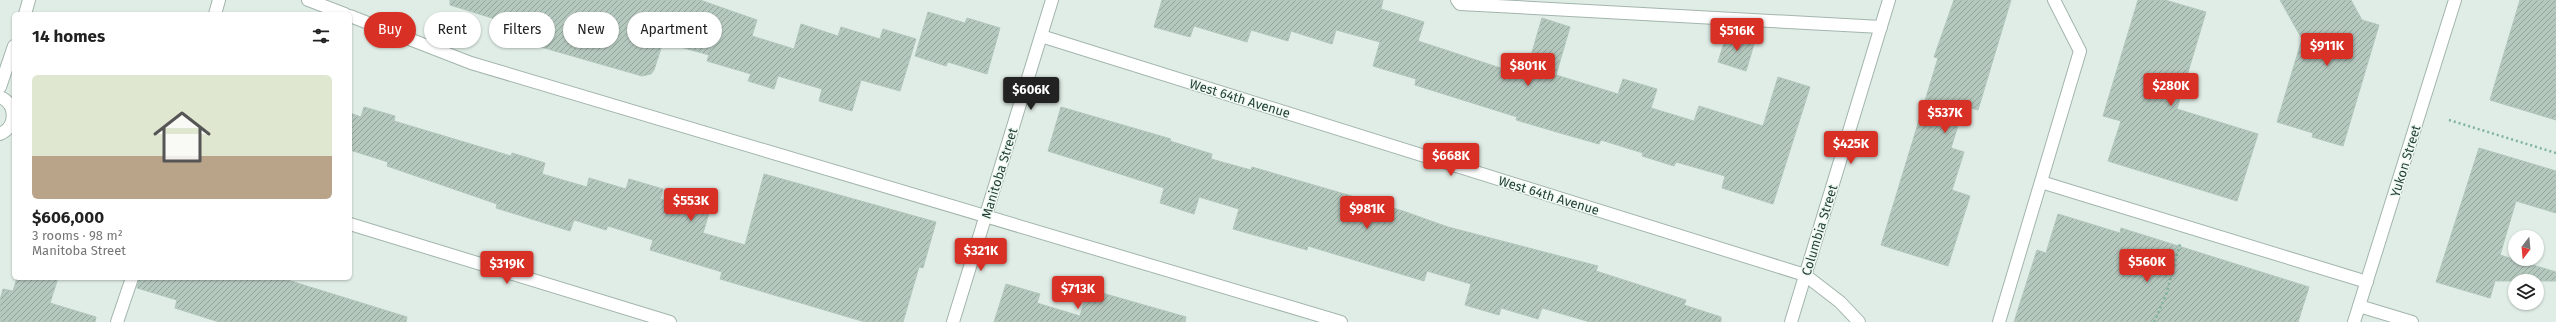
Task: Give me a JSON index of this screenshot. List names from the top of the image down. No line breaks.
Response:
{"streets":{"street":["West 64th Avenue","Yukon Street","Manitoba Street","Columbia Street"]},"crossings":[["West 64th Avenue","Manitoba Street"],["West 64th Avenue","Columbia Street"]],"north":"bottom","page":{"chip":["Buy","Rent","Filters","New","Apartment"],"heading":"14 homes","price":["$516K","$911K","$801K","$280K","$606K","$537K","$425K","$668K","$553K","$981K","$321K","$560K","$319K","$713K"],"list":[{"name":"$606,000","note":"3 rooms · 98 m² · Manitoba Street"}]}}
